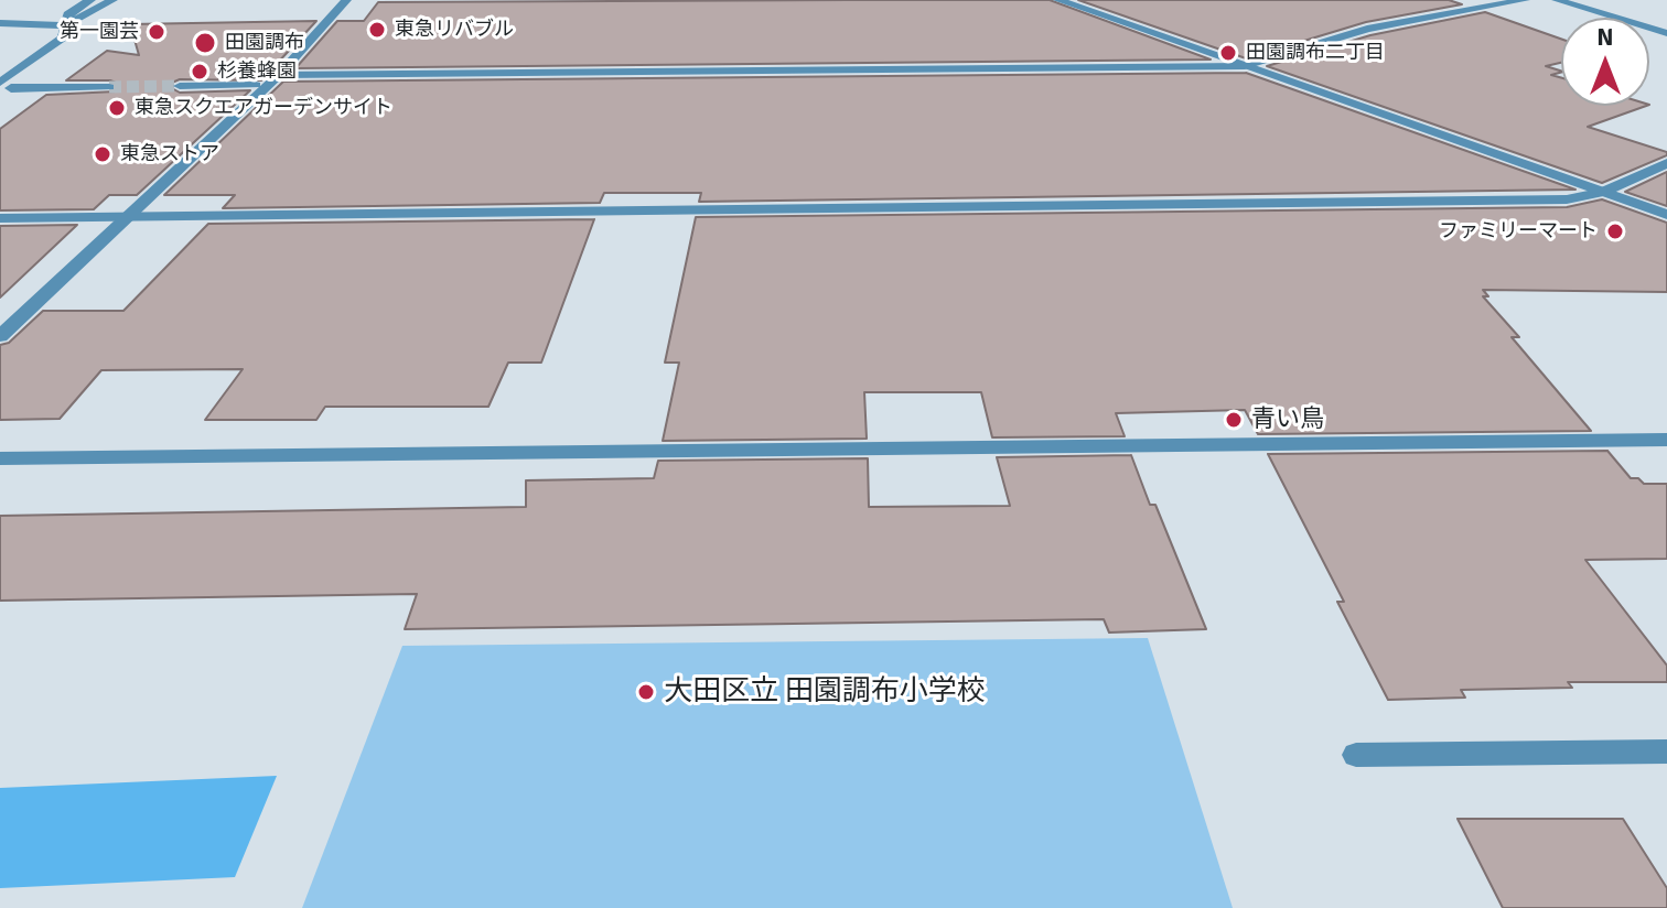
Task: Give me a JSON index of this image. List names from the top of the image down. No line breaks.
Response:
{"places":["東急リバブル","第一園芸","田園調布","田園調布二丁目","杉養蜂園","東急スクエアガーデンサイト","東急ストア","ファミリーマート","青い鳥","大田区立 田園調布小学校"],"north":"top"}
